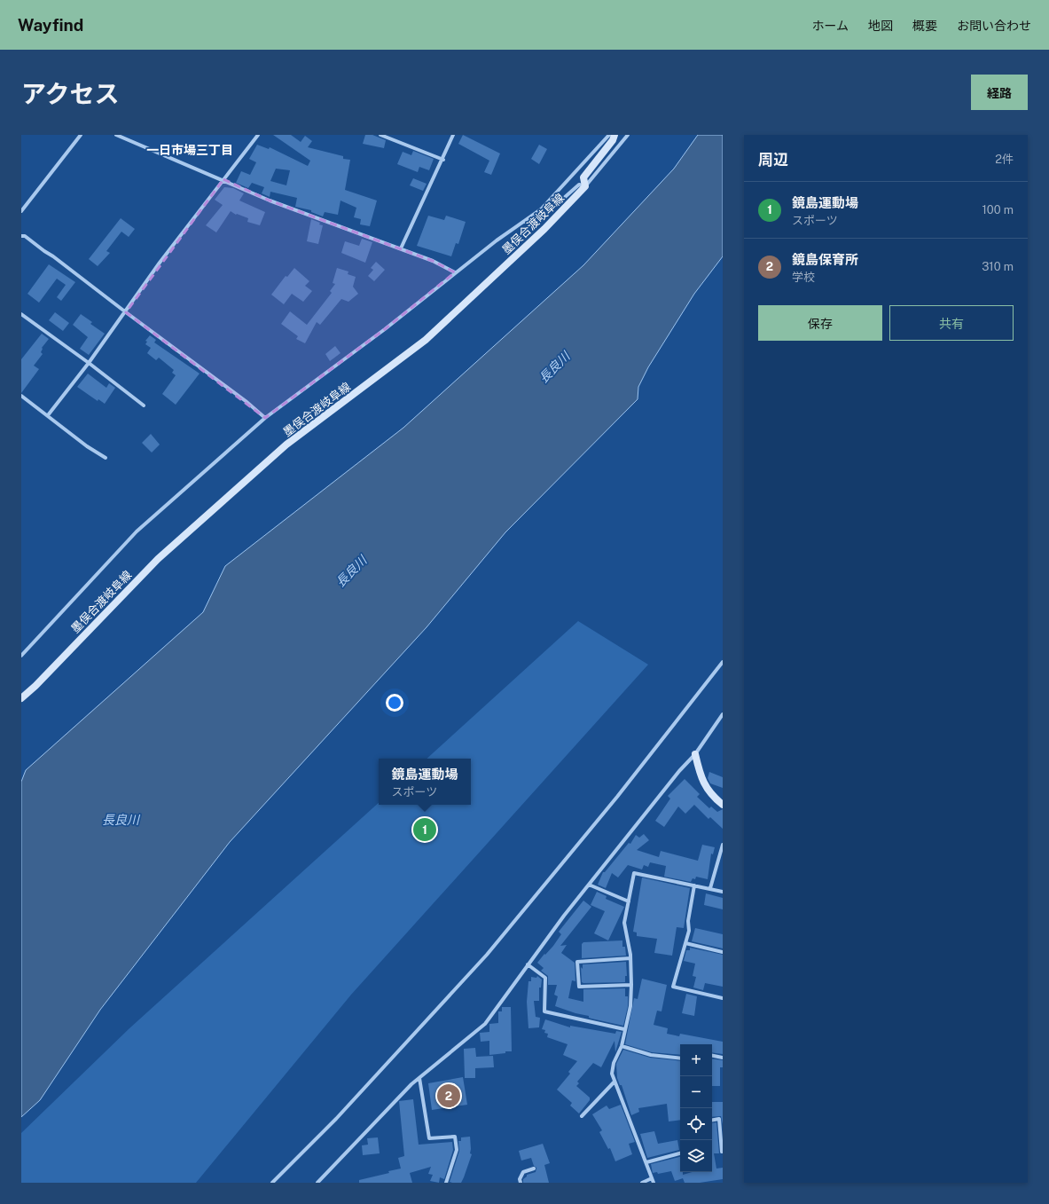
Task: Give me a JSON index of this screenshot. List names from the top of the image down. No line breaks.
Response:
{"streets":{"main road":["墨俣合渡岐阜線"]},"districts":["一日市場三丁目"],"water":["長良川"],"page":{"header":"Wayfind","nav":["ホーム","地図","概要","お問い合わせ"],"title":"アクセス","buttons":["経路",["保存","共有"]],"heading":["周辺","2件"],"list":[{"mark":"1","name":"鏡島運動場","note":"スポーツ","value":"100 m"},{"mark":"2","name":"鏡島保育所","note":"学校","value":"310 m"}],"popup":["鏡島運動場","スポーツ"],"pins":["1","2"],"map_buttons":["+","−"]}}
